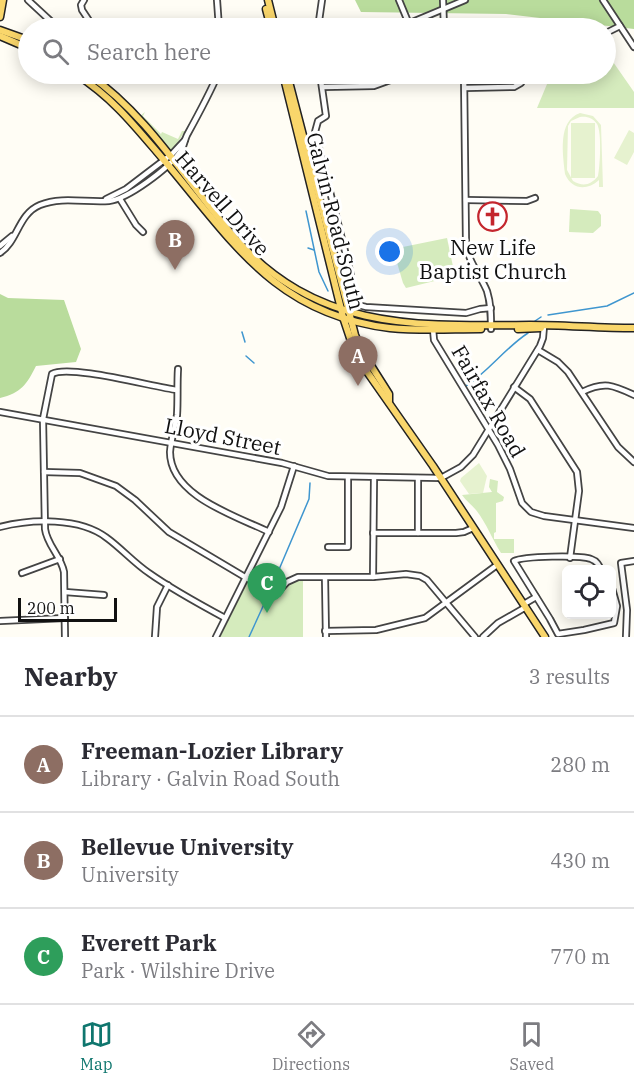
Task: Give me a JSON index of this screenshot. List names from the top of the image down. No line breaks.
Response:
{"streets":{"main road":["Harvell Drive","Galvin Road South"],"street":["Fairfax Road","Lloyd Street"]},"crossings":[["Harvell Drive","Galvin Road South"],["Harvell Drive","Fairfax Road"],["Galvin Road South","Lloyd Street"]],"places":{"church":["New Life Baptist Church"]},"scale_bar":"200 m","page":{"search":"Search here","pins":["B","A","C"],"scale":"200 m","heading":["Nearby","3 results"],"list":[{"mark":"A","name":"Freeman-Lozier Library","note":"Library · Galvin Road South","value":"280 m"},{"mark":"B","name":"Bellevue University","note":"University","value":"430 m"},{"mark":"C","name":"Everett Park","note":"Park · Wilshire Drive","value":"770 m"}],"nav":["Map","Directions","Saved"]}}
